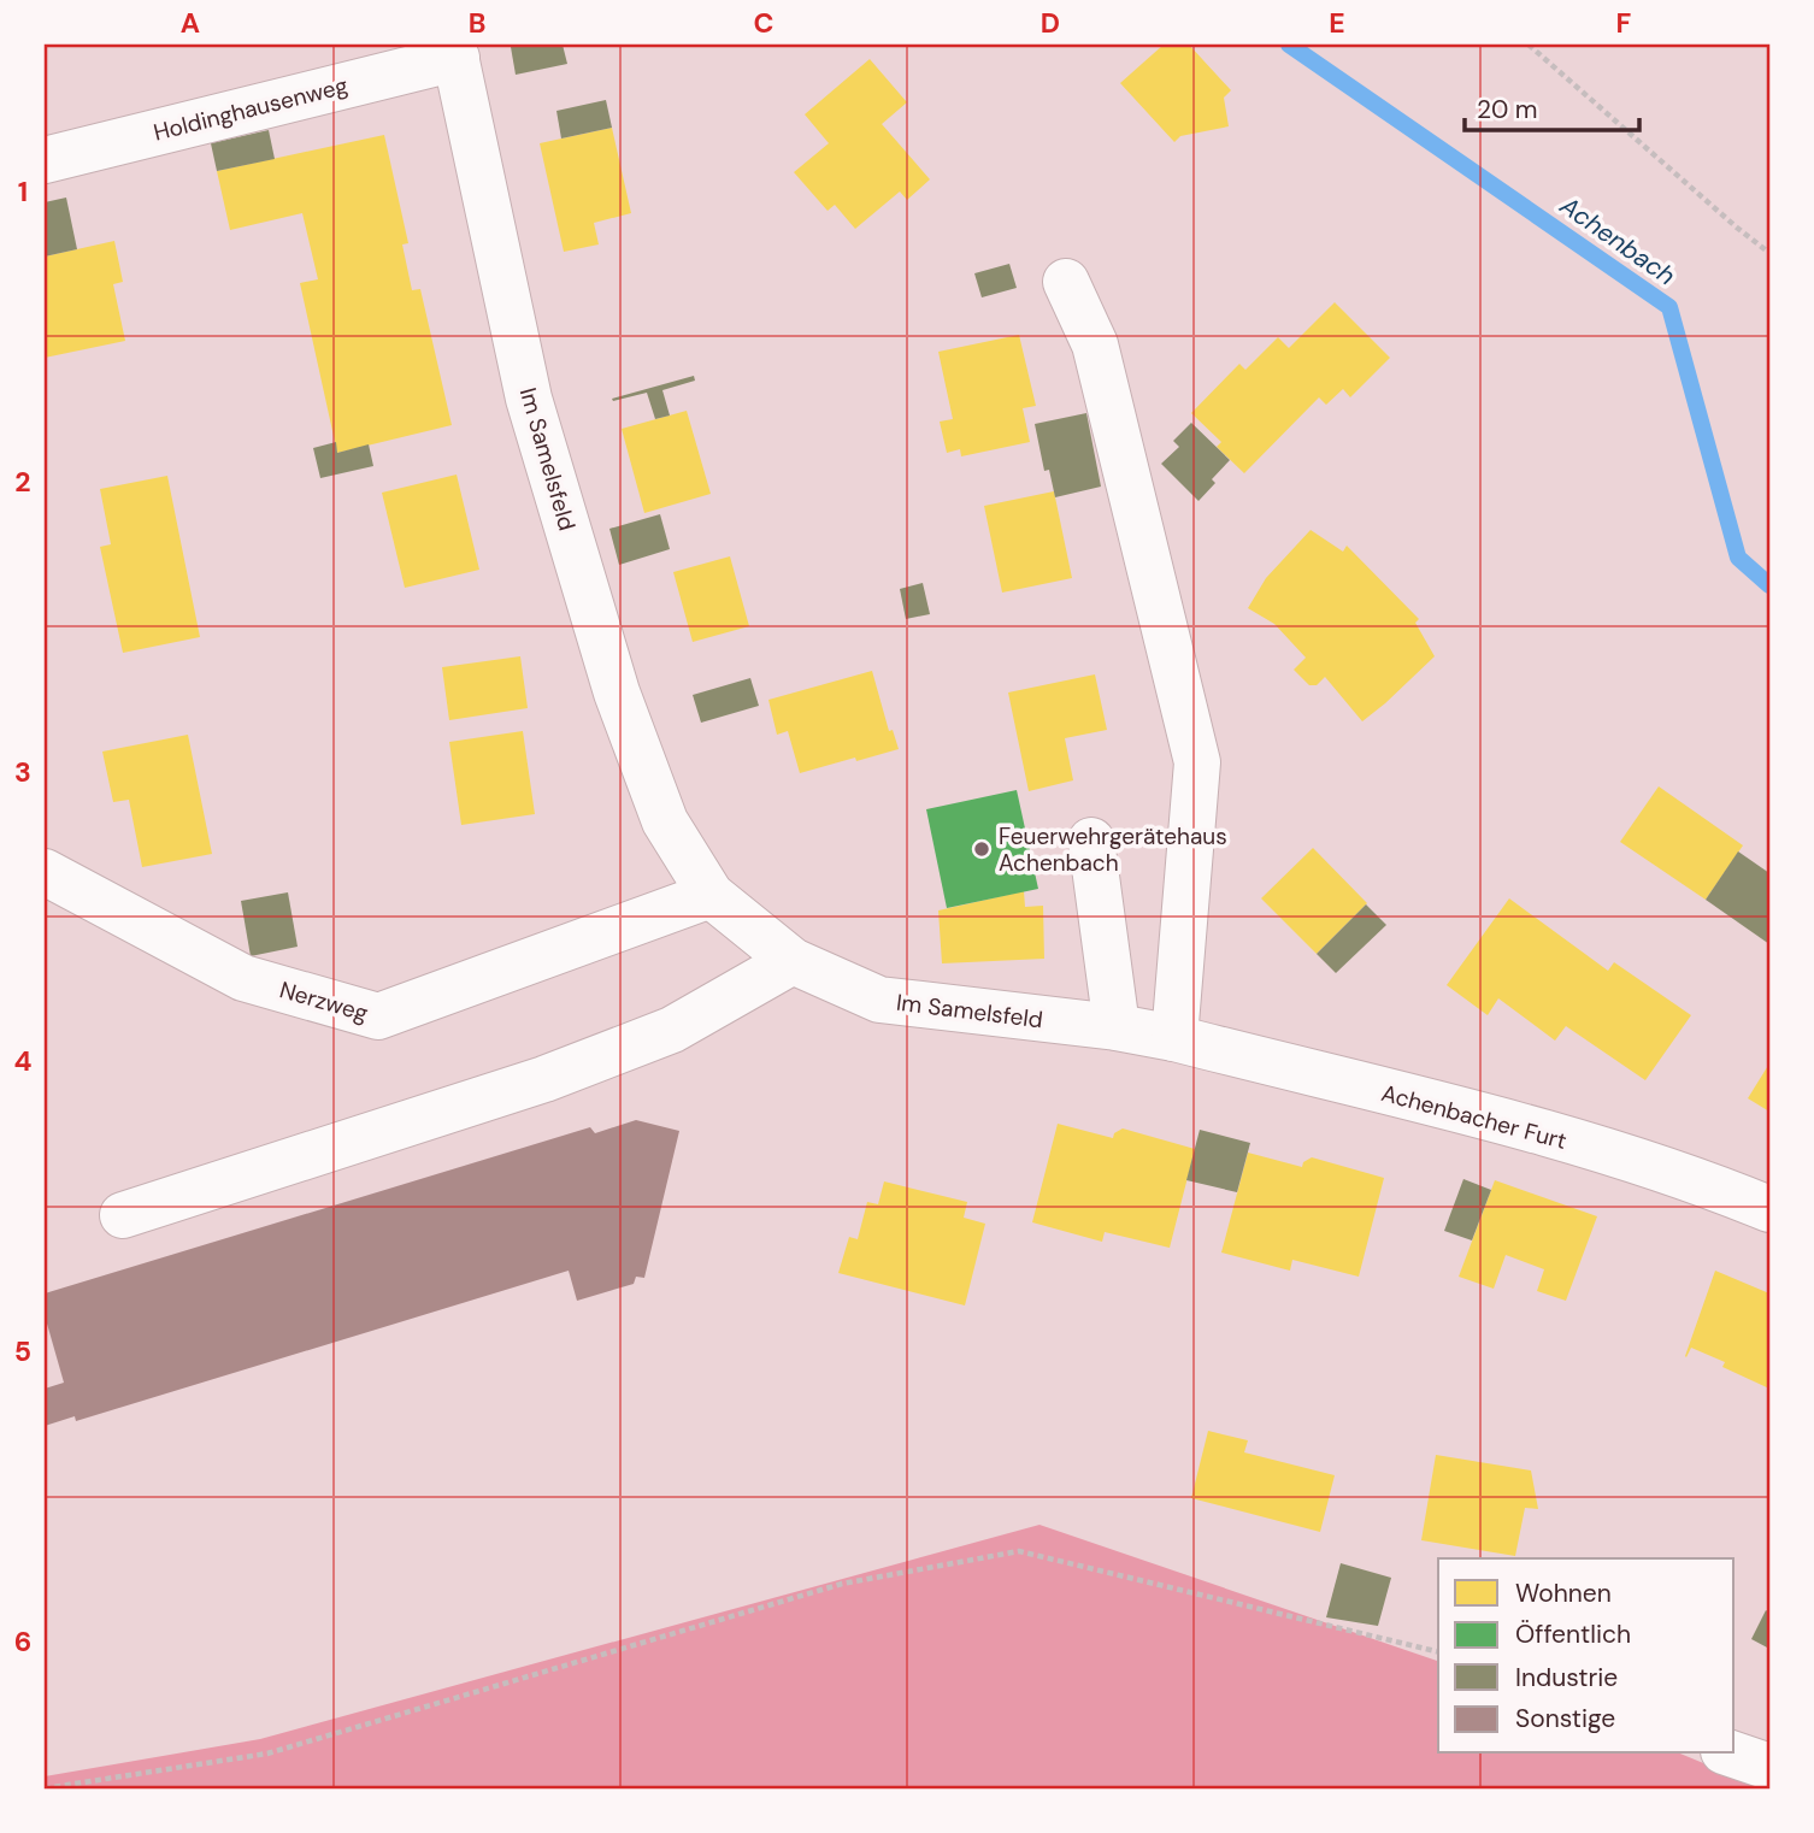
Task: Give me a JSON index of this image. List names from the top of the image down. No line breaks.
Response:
{"streets":{"street":["Holdinghausenweg","Im Samelsfeld","Nerzweg","Achenbacher Furt"]},"crossings":[["Holdinghausenweg","Im Samelsfeld"],["Im Samelsfeld","Nerzweg"],["Im Samelsfeld","Achenbacher Furt"]],"water":["Achenbach"],"places":["Feuerwehrgerätehaus Achenbach"],"legend":["Wohnen","Öffentlich","Industrie","Sonstige"],"scale_bar":"20 m","grid":{"columns":["A","B","C","D","E","F"],"rows":["1","2","3","4","5","6"]}}
